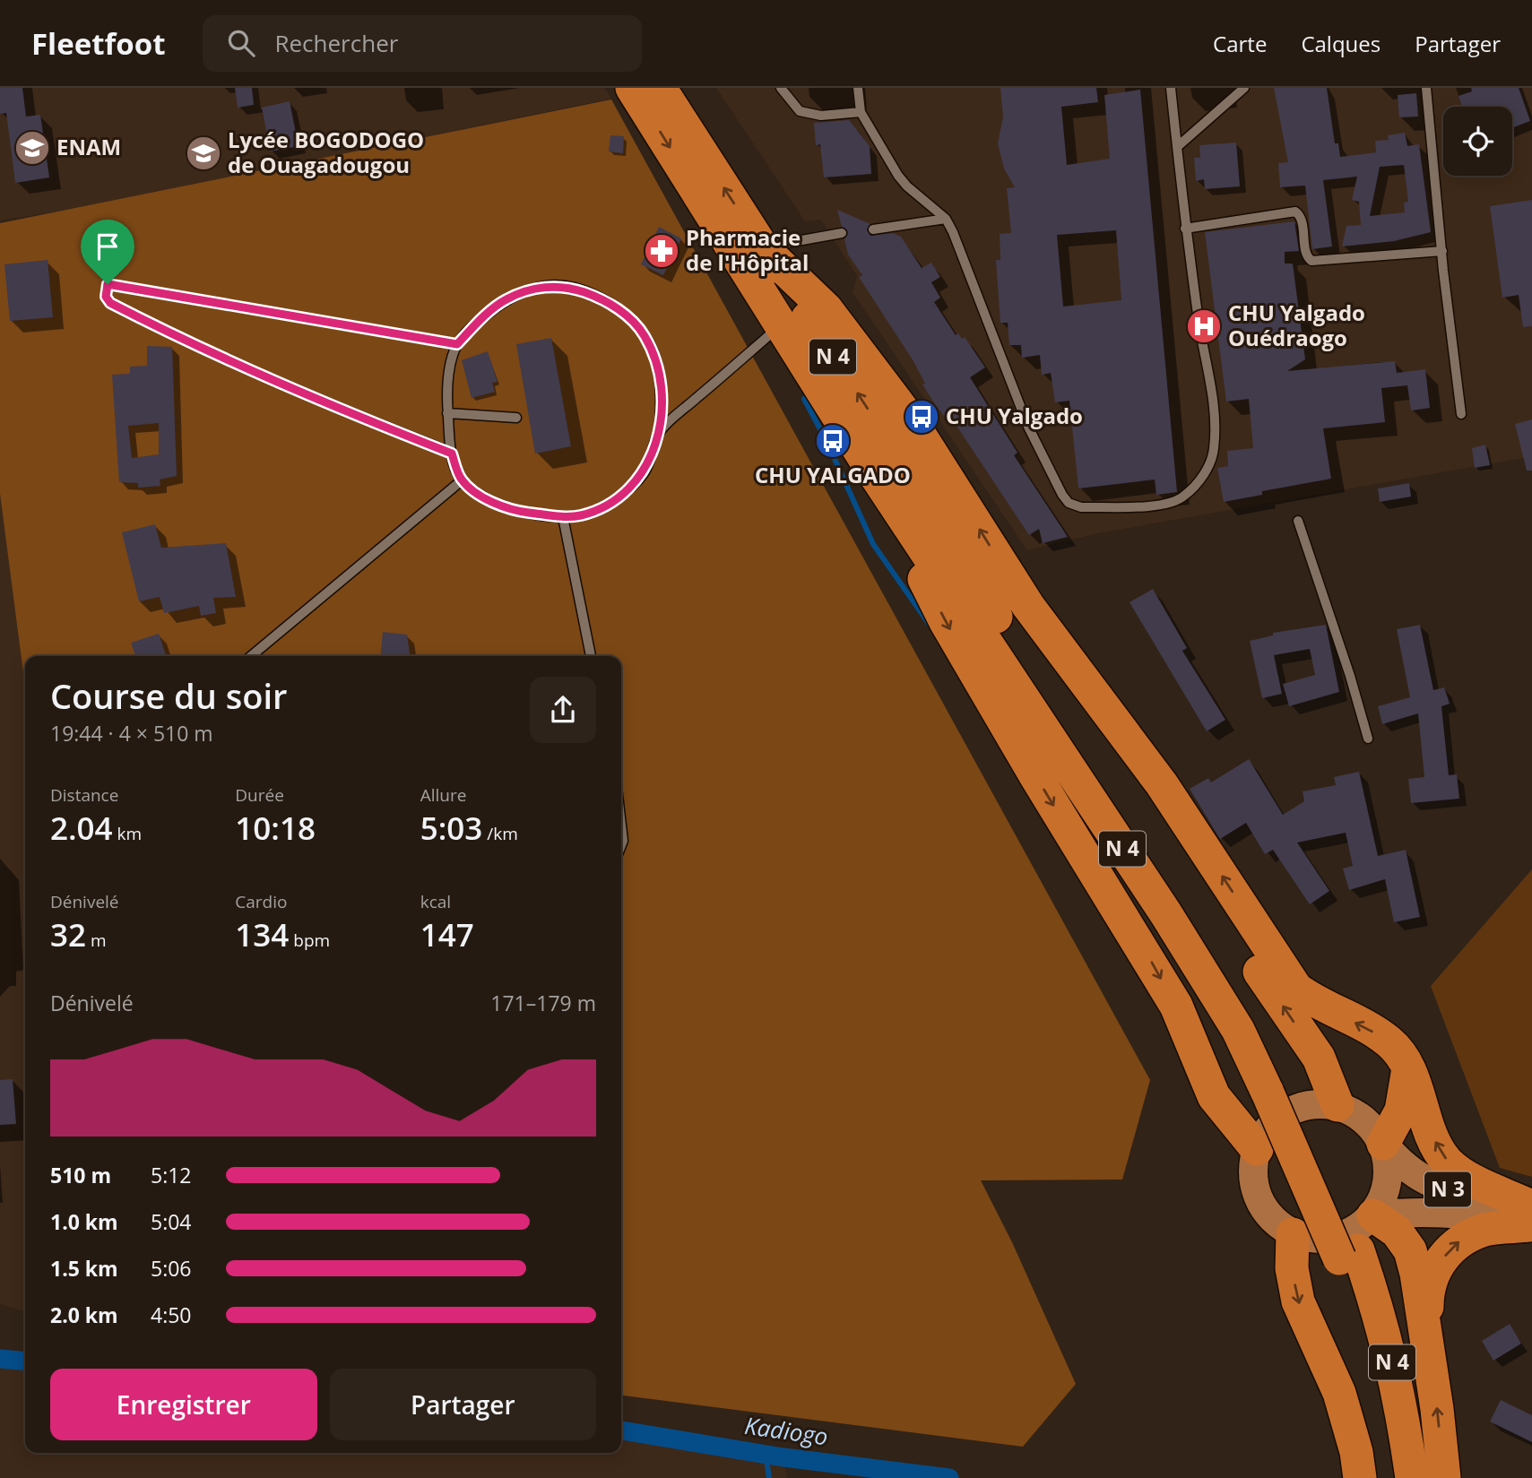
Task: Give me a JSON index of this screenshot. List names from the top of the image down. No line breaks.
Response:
{"streets":{"highway":["N 4"],"main road":["N 3"]},"water":["Kadiogo"],"places":{"school or university":["ENAM","Lycée BOGODOGO de Ouagadougou"],"pharmacy":["Pharmacie de l'Hôpital"],"hospital":["CHU Yalgado Ouédraogo"],"bus stop":["CHU Yalgado","CHU YALGADO"]},"page":{"header":"Fleetfoot","search":"Rechercher","nav":["Carte","Calques","Partager"],"heading":["Course du soir","19:44 · 4 × 510 m"],"stats":[["Distance","2.04 km"],["Durée","10:18"],["Allure","5:03 /km"],["Dénivelé","32 m"],["Cardio","134 bpm"],["kcal","147"]],"chart":["Dénivelé","171–179 m"],"list":[{"name":"510 m","note":"5:12"},{"name":"1.0 km","note":"5:04"},{"name":"1.5 km","note":"5:06"},{"name":"2.0 km","note":"4:50"}],"buttons":["Enregistrer","Partager"]}}
